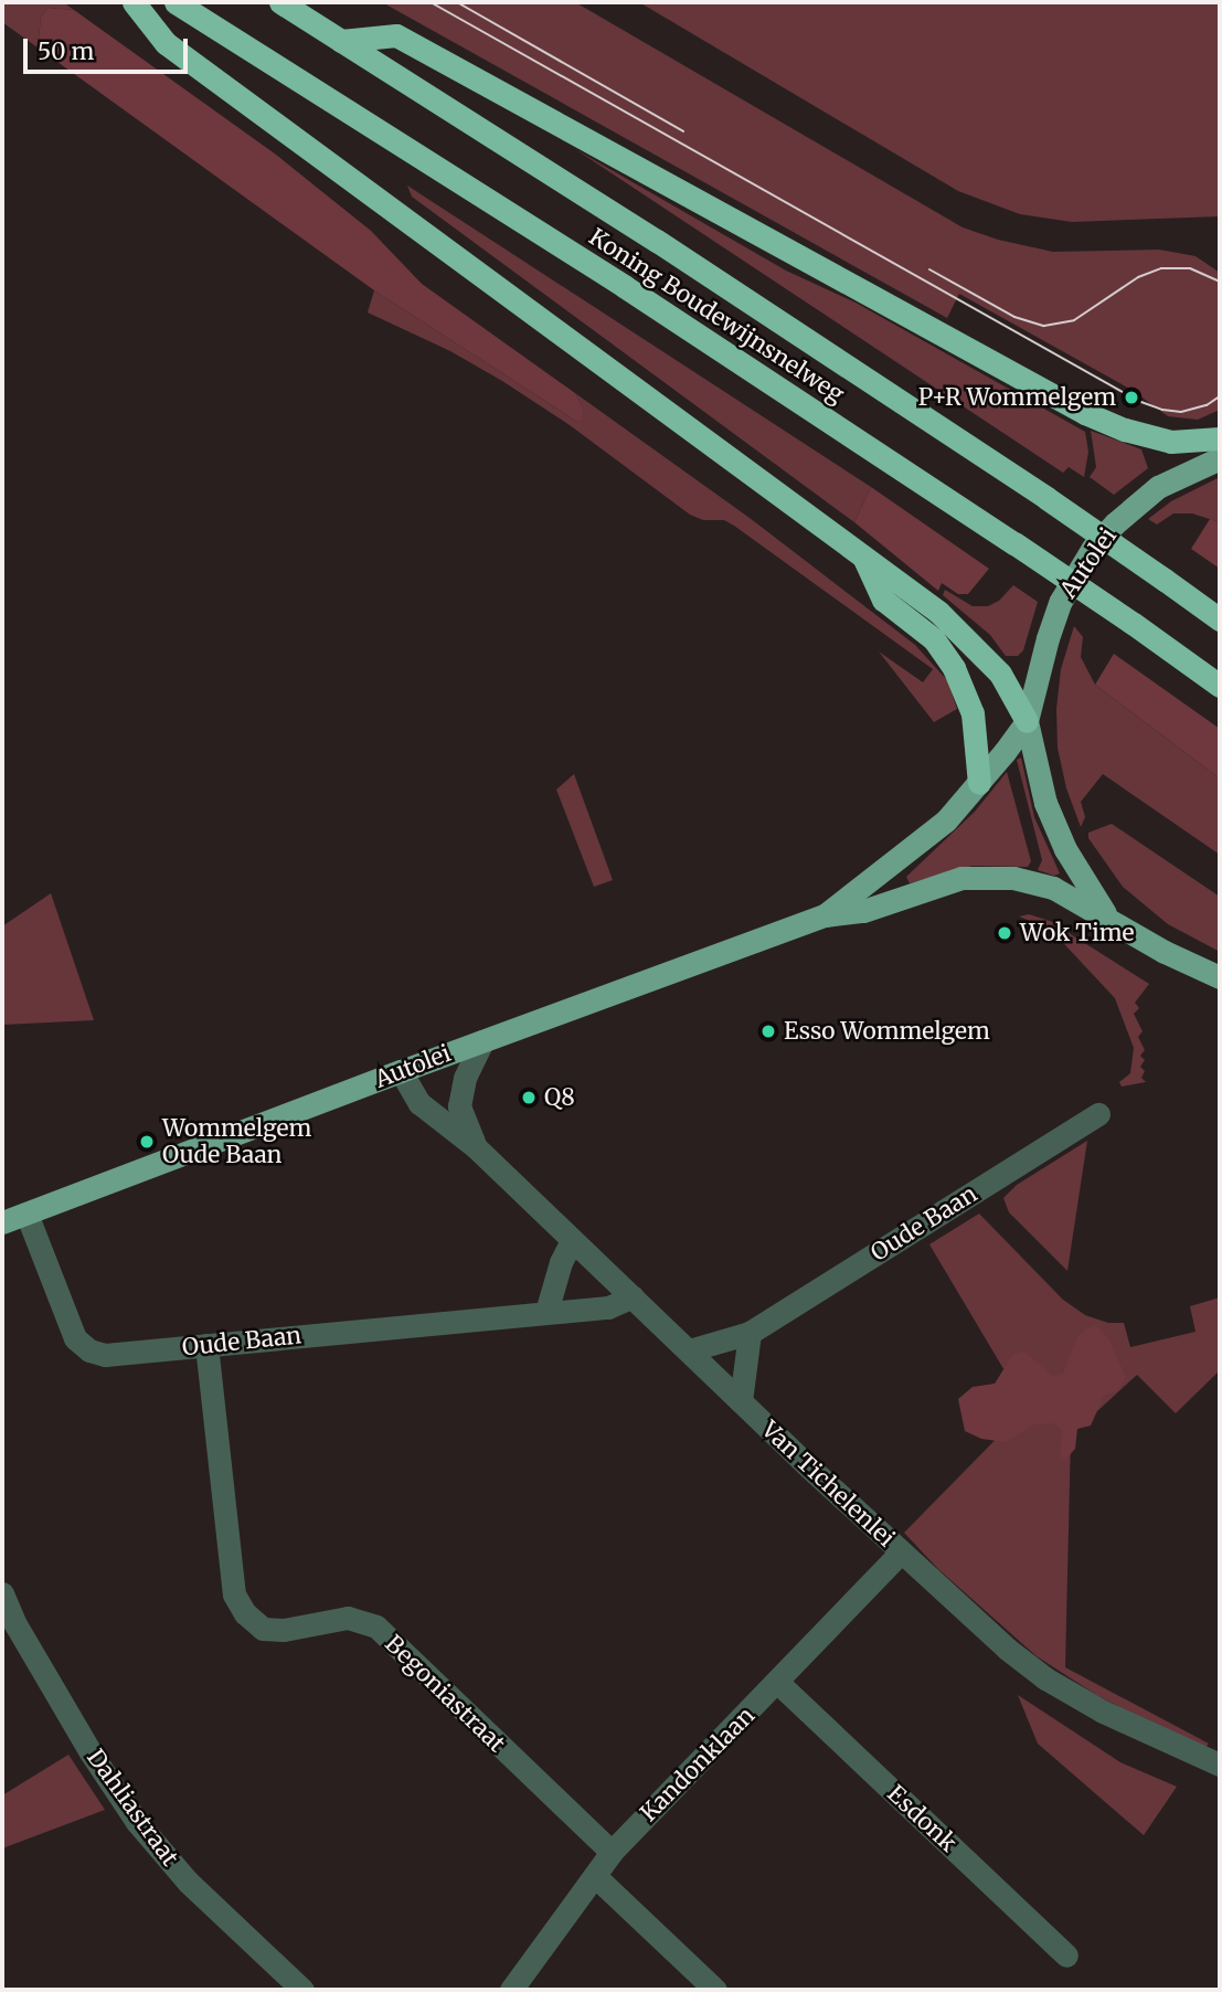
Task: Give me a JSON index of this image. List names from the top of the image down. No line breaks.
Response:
{"streets":{"highway":["Koning Boudewijnsnelweg"],"main road":["Autolei"],"street":["Oude Baan","Van Tichelenlei","Begoniastraat","Kandonklaan","Dahliastraat","Esdonk"]},"crossings":[["Autolei","Oude Baan"],["Autolei","Van Tichelenlei"],["Oude Baan","Van Tichelenlei"],["Oude Baan","Begoniastraat"],["Van Tichelenlei","Kandonklaan"],["Begoniastraat","Kandonklaan"],["Kandonklaan","Esdonk"]],"places":["P+R Wommelgem","Wok Time","Esso Wommelgem","Q8","Wommelgem Oude Baan"],"scale_bar":"50 m"}
